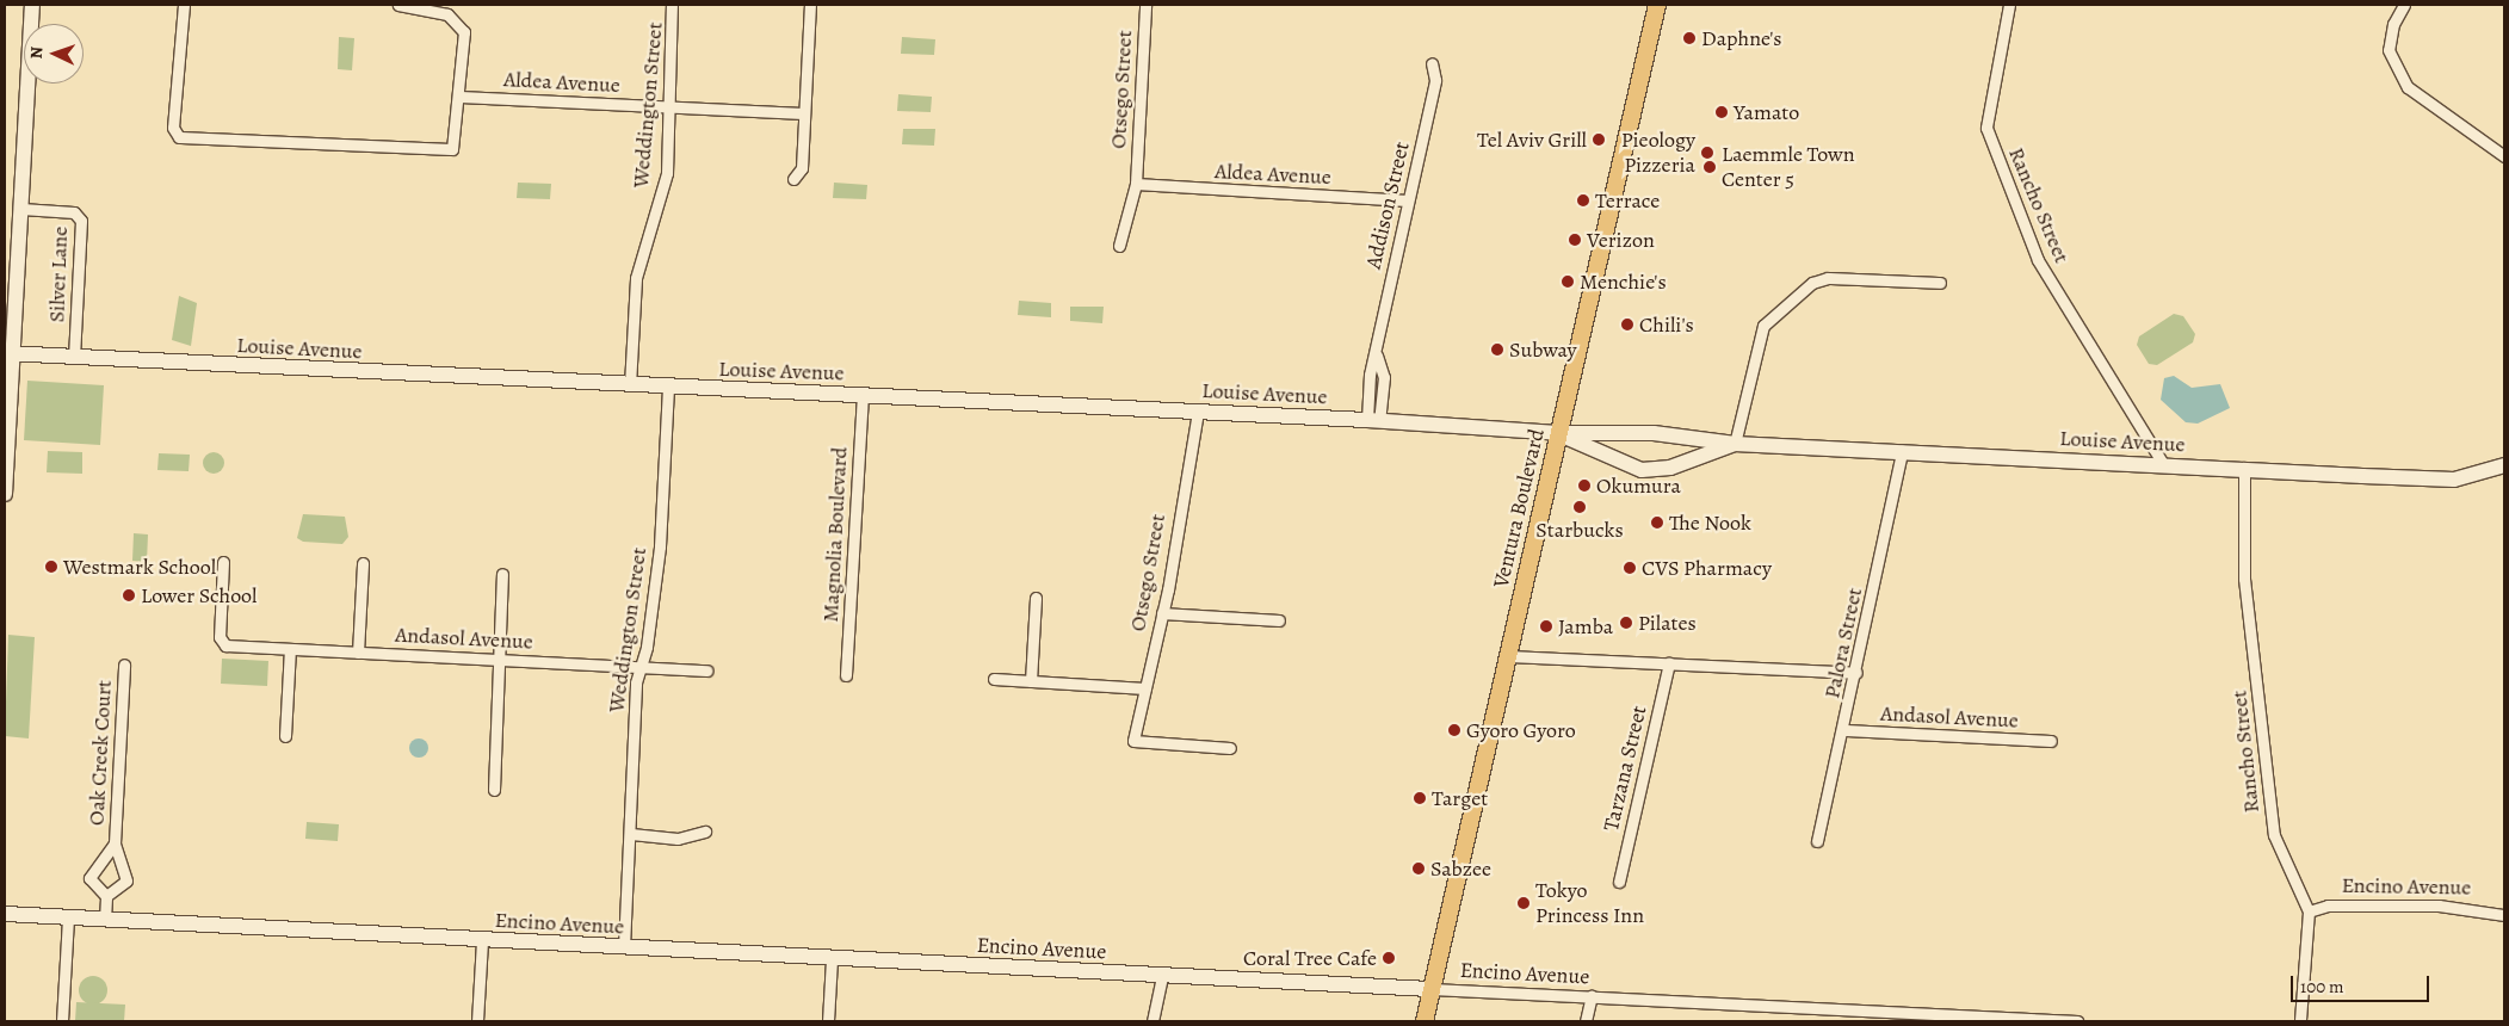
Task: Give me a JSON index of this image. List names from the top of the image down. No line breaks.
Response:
{"streets":{"main road":["Ventura Boulevard"],"street":["Aldea Avenue","Otsego Street","Weddington Street","Addison Street","Rancho Street","Silver Lane","Louise Avenue","Magnolia Boulevard","Andasol Avenue","Palora Street","Oak Creek Court","Tarzana Street","Encino Avenue"]},"crossings":[["Aldea Avenue","Otsego Street"],["Aldea Avenue","Weddington Street"],["Aldea Avenue","Addison Street"],["Otsego Street","Louise Avenue"],["Weddington Street","Louise Avenue"],["Weddington Street","Andasol Avenue"],["Weddington Street","Encino Avenue"],["Addison Street","Louise Avenue"],["Rancho Street","Louise Avenue"],["Rancho Street","Encino Avenue"],["Silver Lane","Louise Avenue"],["Louise Avenue","Ventura Boulevard"],["Louise Avenue","Magnolia Boulevard"],["Louise Avenue","Palora Street"],["Ventura Boulevard","Encino Avenue"],["Andasol Avenue","Palora Street"]],"places":["Daphne's","Yamato","Tel Aviv Grill","Pieology Pizzeria","Laemmle Town Center 5","Terrace","Verizon","Menchie's","Chili's","Subway","Okumura","Starbucks","The Nook","Westmark School","CVS Pharmacy","Lower School","Pilates","Jamba","Gyoro Gyoro","Target","Sabzee","Tokyo Princess Inn","Coral Tree Cafe"],"scale_bar":"100 m","north":"left"}
